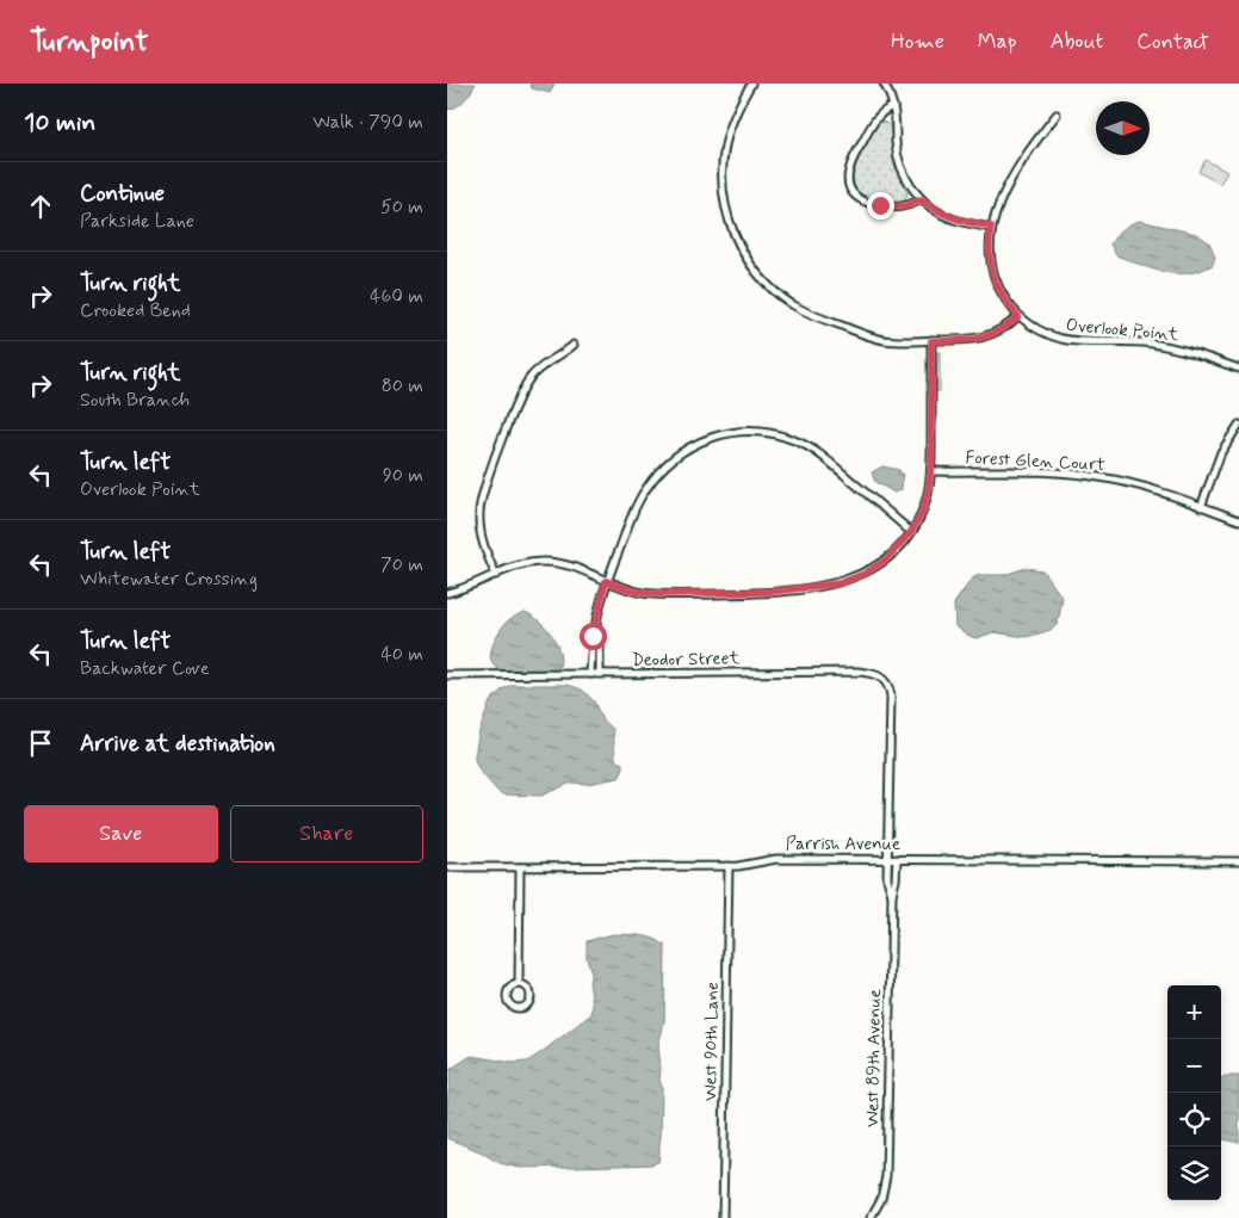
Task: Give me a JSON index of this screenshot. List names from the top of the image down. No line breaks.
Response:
{"streets":{"street":["Overlook Point","Forest Glen Court","Deodor Street","Parrish Avenue","West 90th Lane","West 89th Avenue"]},"crossings":[["Deodor Street","West 89th Avenue"],["Parrish Avenue","West 90th Lane"],["Parrish Avenue","West 89th Avenue"]],"north":"right","page":{"header":"Turnpoint","nav":["Home","Map","About","Contact"],"heading":["10 min","Walk · 790 m"],"list":[["Continue","Parkside Lane","50 m"],["Turn right","Crooked Bend","460 m"],["Turn right","South Branch","80 m"],["Turn left","Overlook Point","90 m"],["Turn left","Whitewater Crossing","70 m"],["Turn left","Backwater Cove","40 m"],"Arrive at destination"],"buttons":["Save","Share"],"map_buttons":["+","−"]}}
